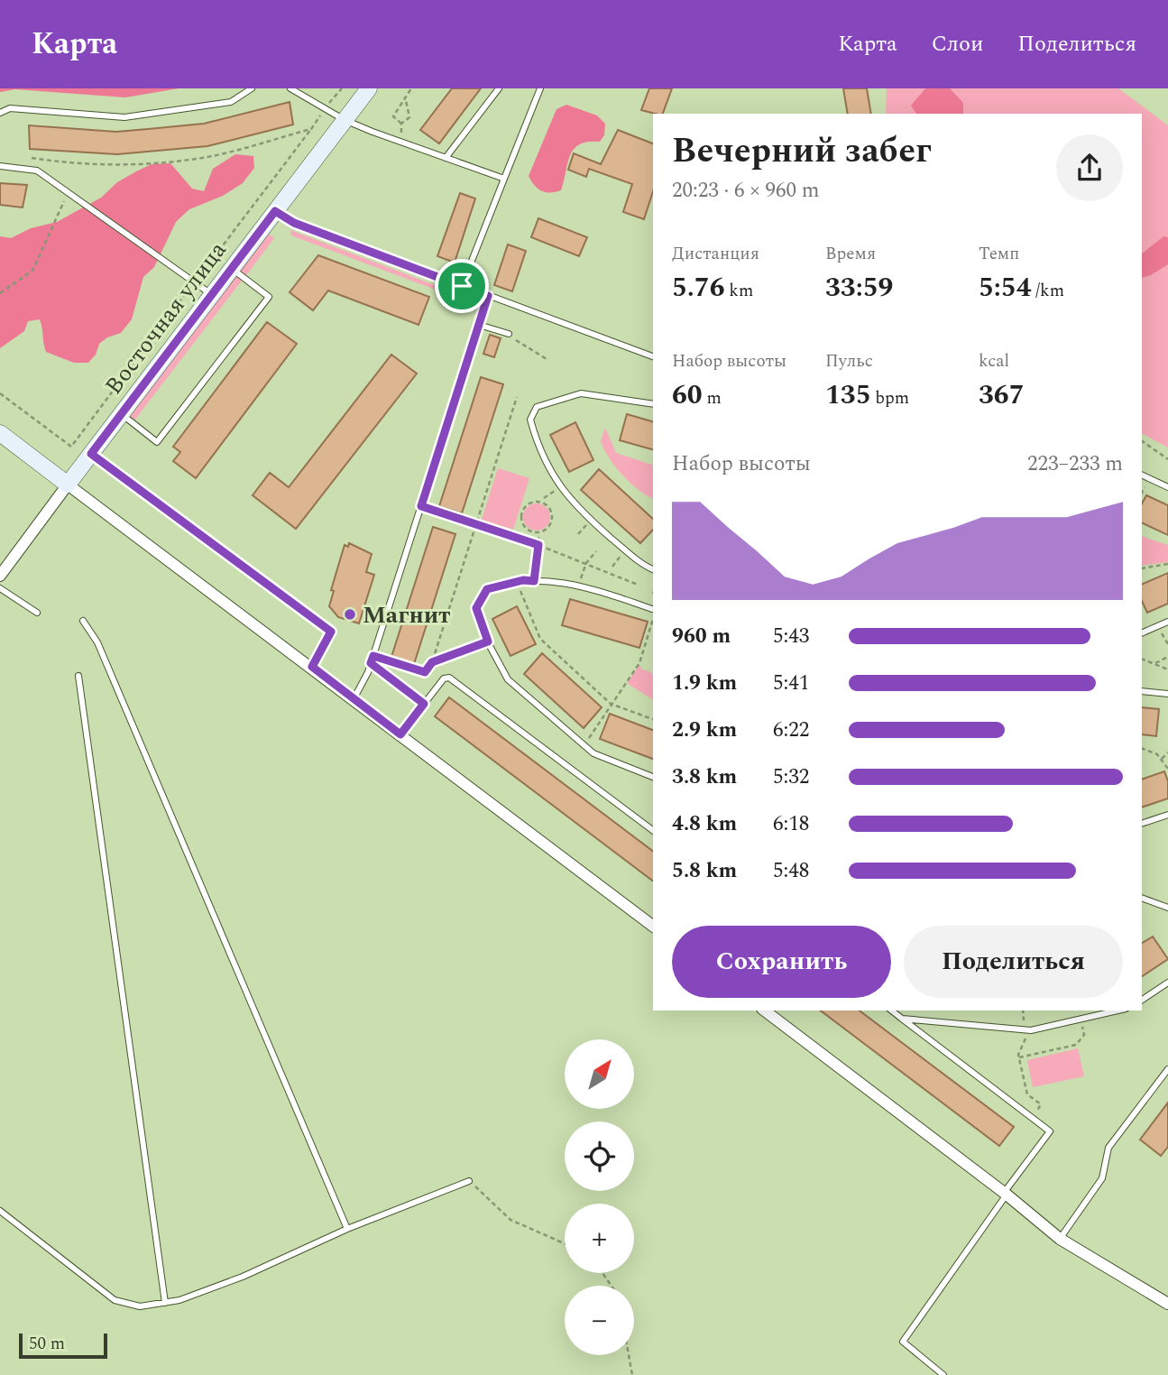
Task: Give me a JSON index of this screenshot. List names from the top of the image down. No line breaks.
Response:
{"streets":{"main road":["Восточная улица"]},"places":["Магнит"],"scale_bar":"50 m","north":"top right","page":{"header":"Карта","nav":["Карта","Слои","Поделиться"],"heading":["Вечерний забег","20:23 · 6 × 960 m"],"stats":[["Дистанция","5.76 km"],["Время","33:59"],["Темп","5:54 /km"],["Набор высоты","60 m"],["Пульс","135 bpm"],["kcal","367"]],"chart":["Набор высоты","223–233 m"],"list":[{"name":"960 m","note":"5:43"},{"name":"1.9 km","note":"5:41"},{"name":"2.9 km","note":"6:22"},{"name":"3.8 km","note":"5:32"},{"name":"4.8 km","note":"6:18"},{"name":"5.8 km","note":"5:48"}],"buttons":["Сохранить","Поделиться"],"map_buttons":["+","−"],"scale":"50 m"}}
